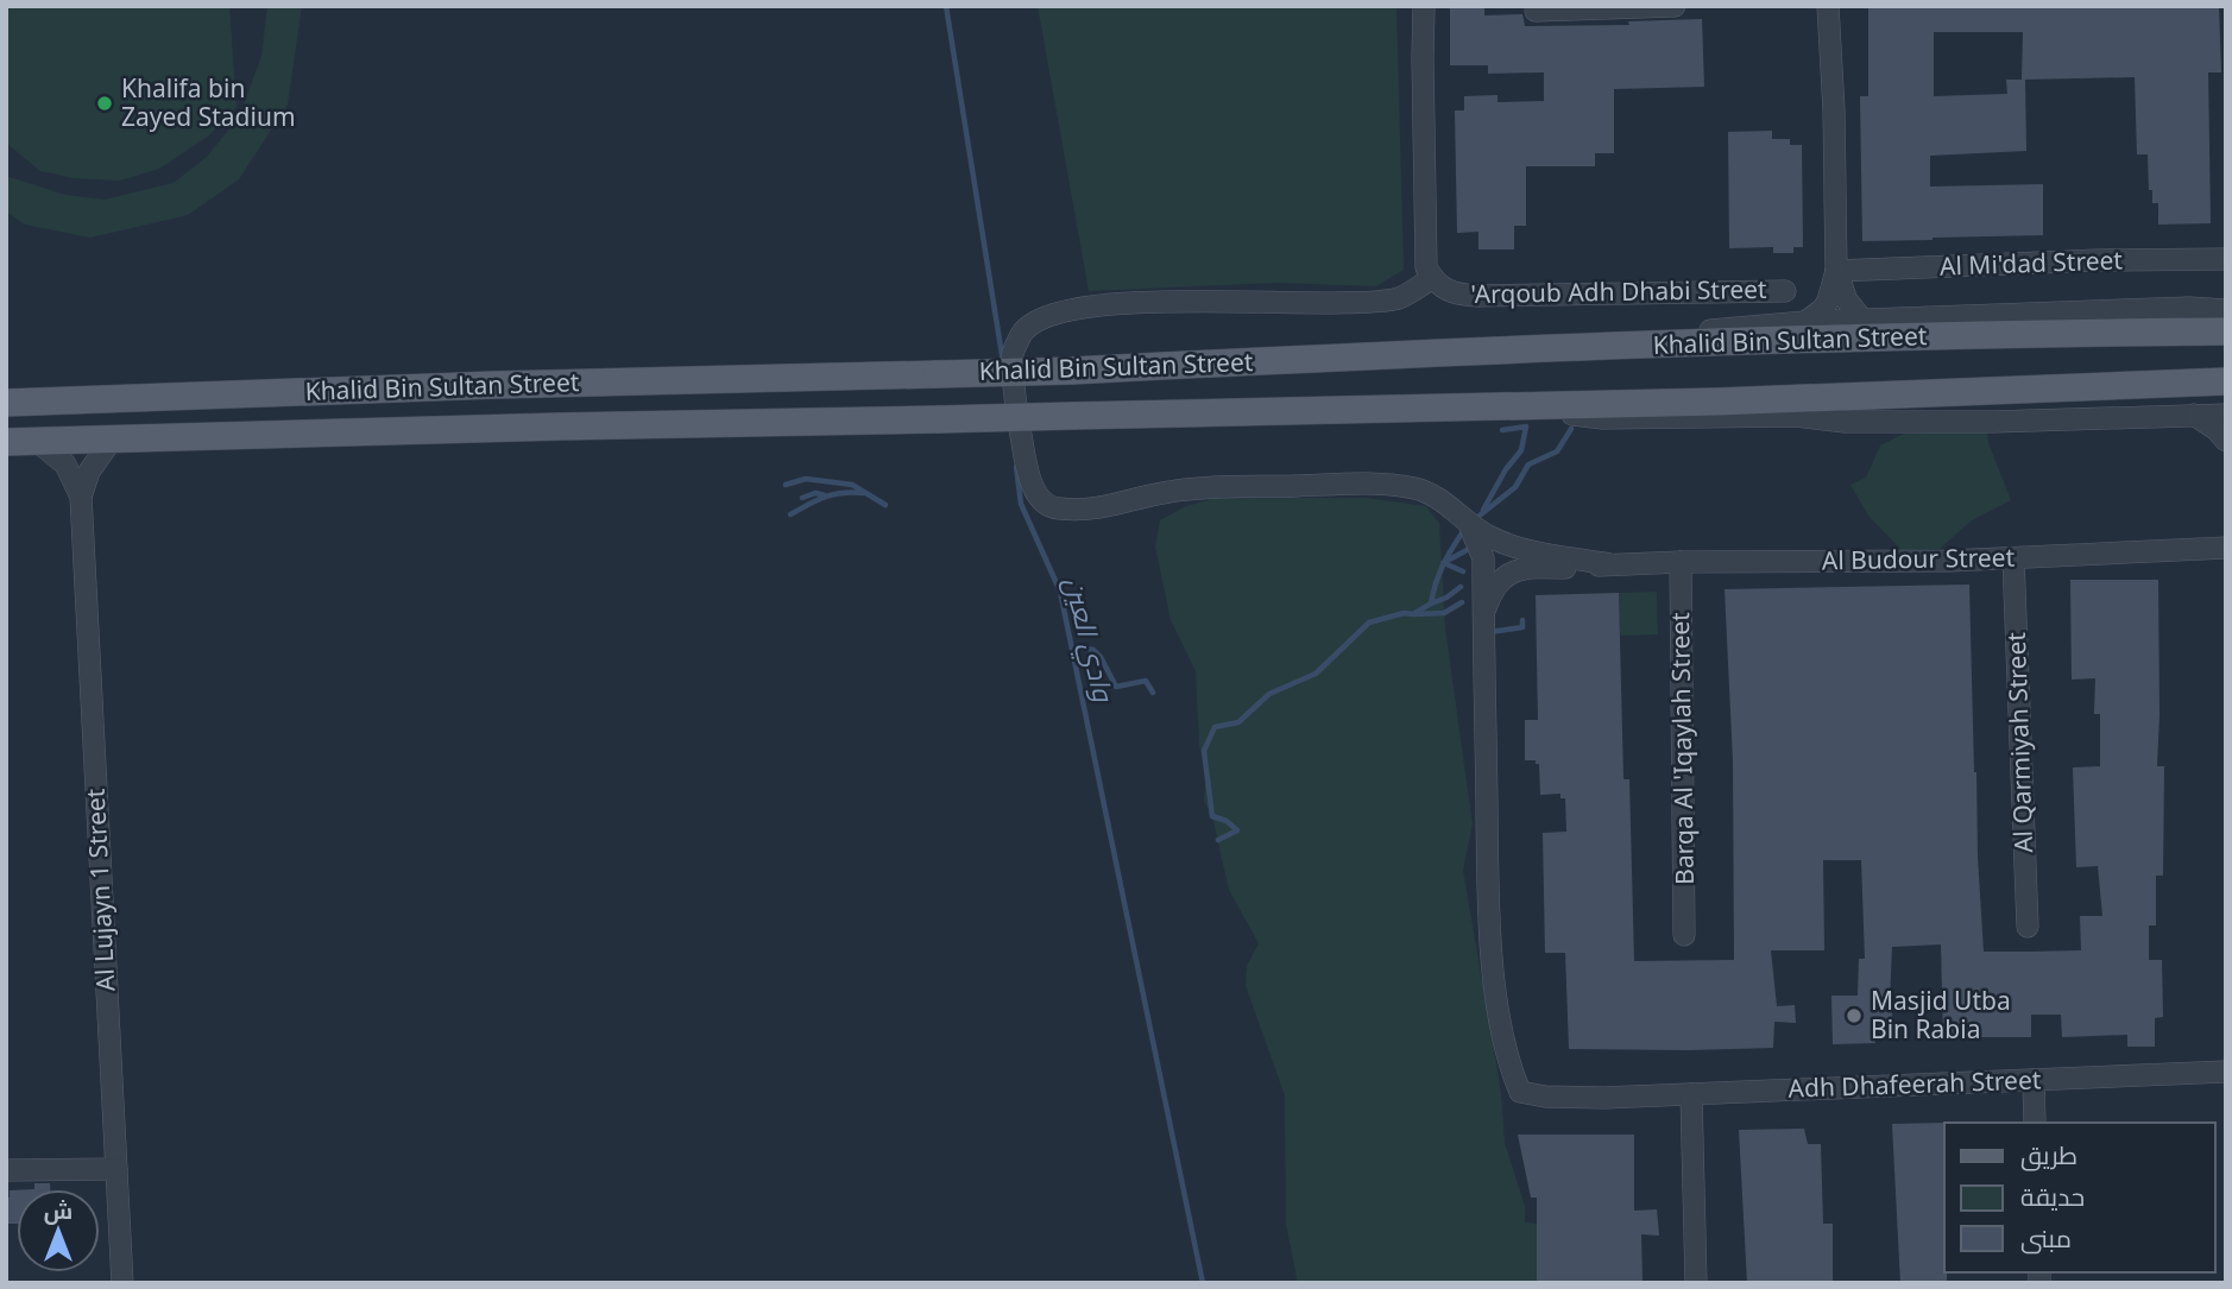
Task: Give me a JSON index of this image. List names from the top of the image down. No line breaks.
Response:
{"streets":{"main road":["Khalid Bin Sultan Street"],"street":["Al Mi'dad Street","'Arqoub Adh Dhabi Street","Al Budour Street","Al Qarmiyah Street","Barqa Al 'Iqaylah Street","Al Lujayn 1 Street","Adh Dhafeerah Street"]},"crossings":[["Khalid Bin Sultan Street","Al Lujayn 1 Street"],["Al Budour Street","Al Qarmiyah Street"],["Al Budour Street","Barqa Al 'Iqaylah Street"]],"water":["وادي العين"],"places":["Khalifa bin Zayed Stadium","Masjid Utba Bin Rabia"],"legend":["طريق","حديقة","مبنى"],"north":"top"}
